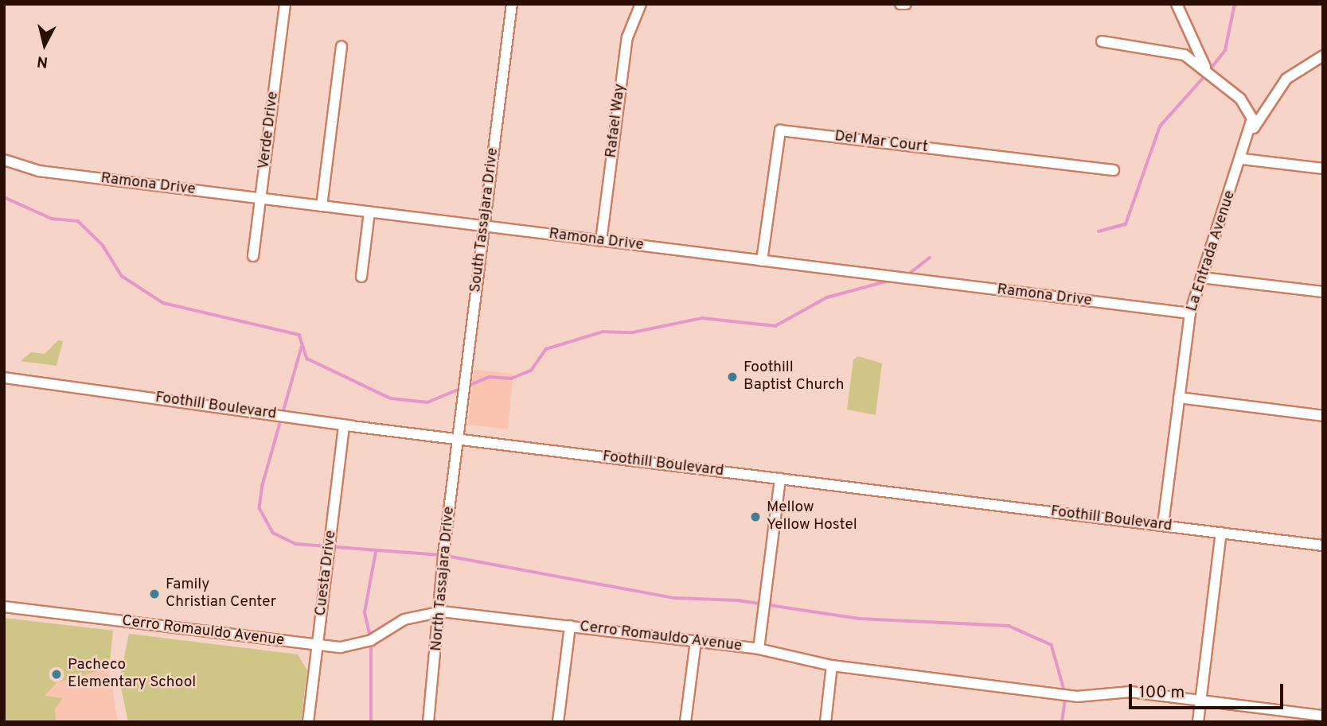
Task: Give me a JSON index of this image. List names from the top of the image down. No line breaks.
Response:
{"streets":{"street":["Rafael Way","Verde Drive","Del Mar Court","Ramona Drive","South Tassajara Drive","La Entrada Avenue","Foothill Boulevard","Cuesta Drive","North Tassajara Drive","Cerro Romauldo Avenue"]},"crossings":[["Rafael Way","Ramona Drive"],["Verde Drive","Ramona Drive"],["Del Mar Court","Ramona Drive"],["Ramona Drive","South Tassajara Drive"],["Ramona Drive","La Entrada Avenue"],["South Tassajara Drive","Foothill Boulevard"],["South Tassajara Drive","North Tassajara Drive"],["La Entrada Avenue","Foothill Boulevard"],["Foothill Boulevard","Cuesta Drive"],["Foothill Boulevard","North Tassajara Drive"],["Cuesta Drive","Cerro Romauldo Avenue"],["North Tassajara Drive","Cerro Romauldo Avenue"]],"places":["Foothill Baptist Church","Mellow Yellow Hostel","Family Christian Center","Pacheco Elementary School"],"scale_bar":"100 m","north":"bottom"}
